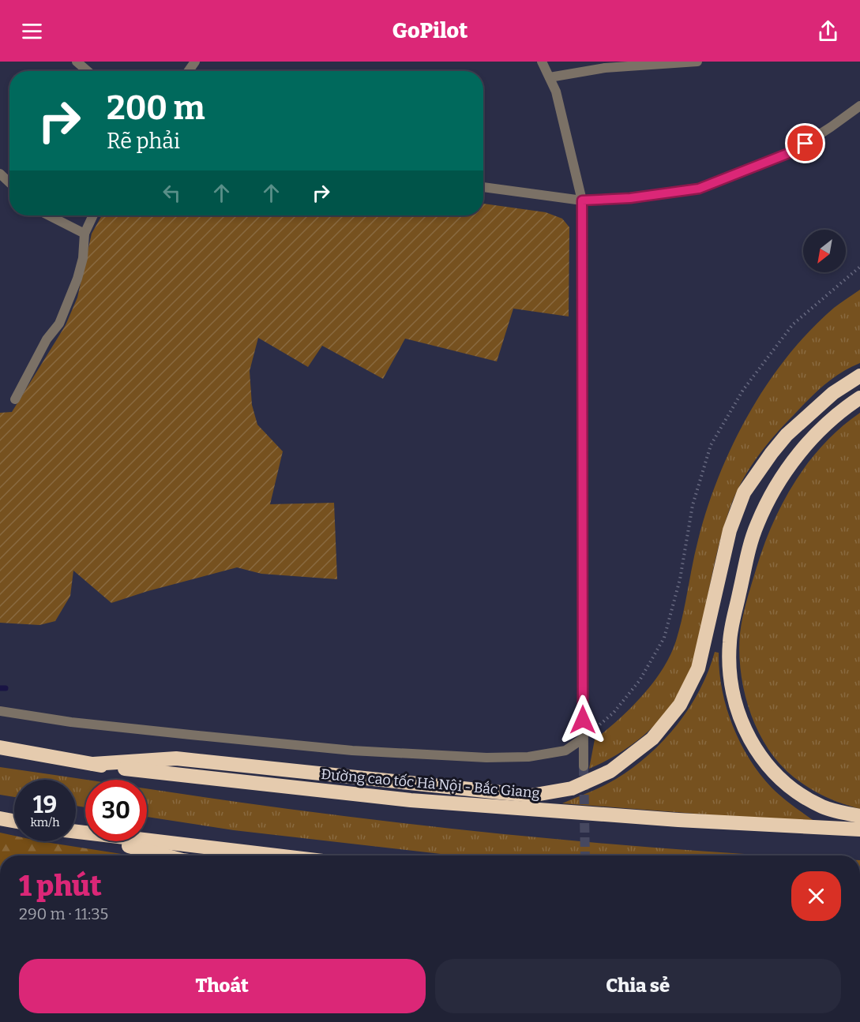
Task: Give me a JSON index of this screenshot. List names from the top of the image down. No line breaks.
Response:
{"streets":{"highway":["Đường cao tốc Hà Nội - Bắc Giang"]},"north":"bottom left","page":{"header":"GoPilot","turn":["200 m","Rẽ phải"],"speed":"19 km/h","limit":"30","heading":["1 phút","290 m · 11:35"],"buttons":["Thoát","Chia sẻ"]}}
